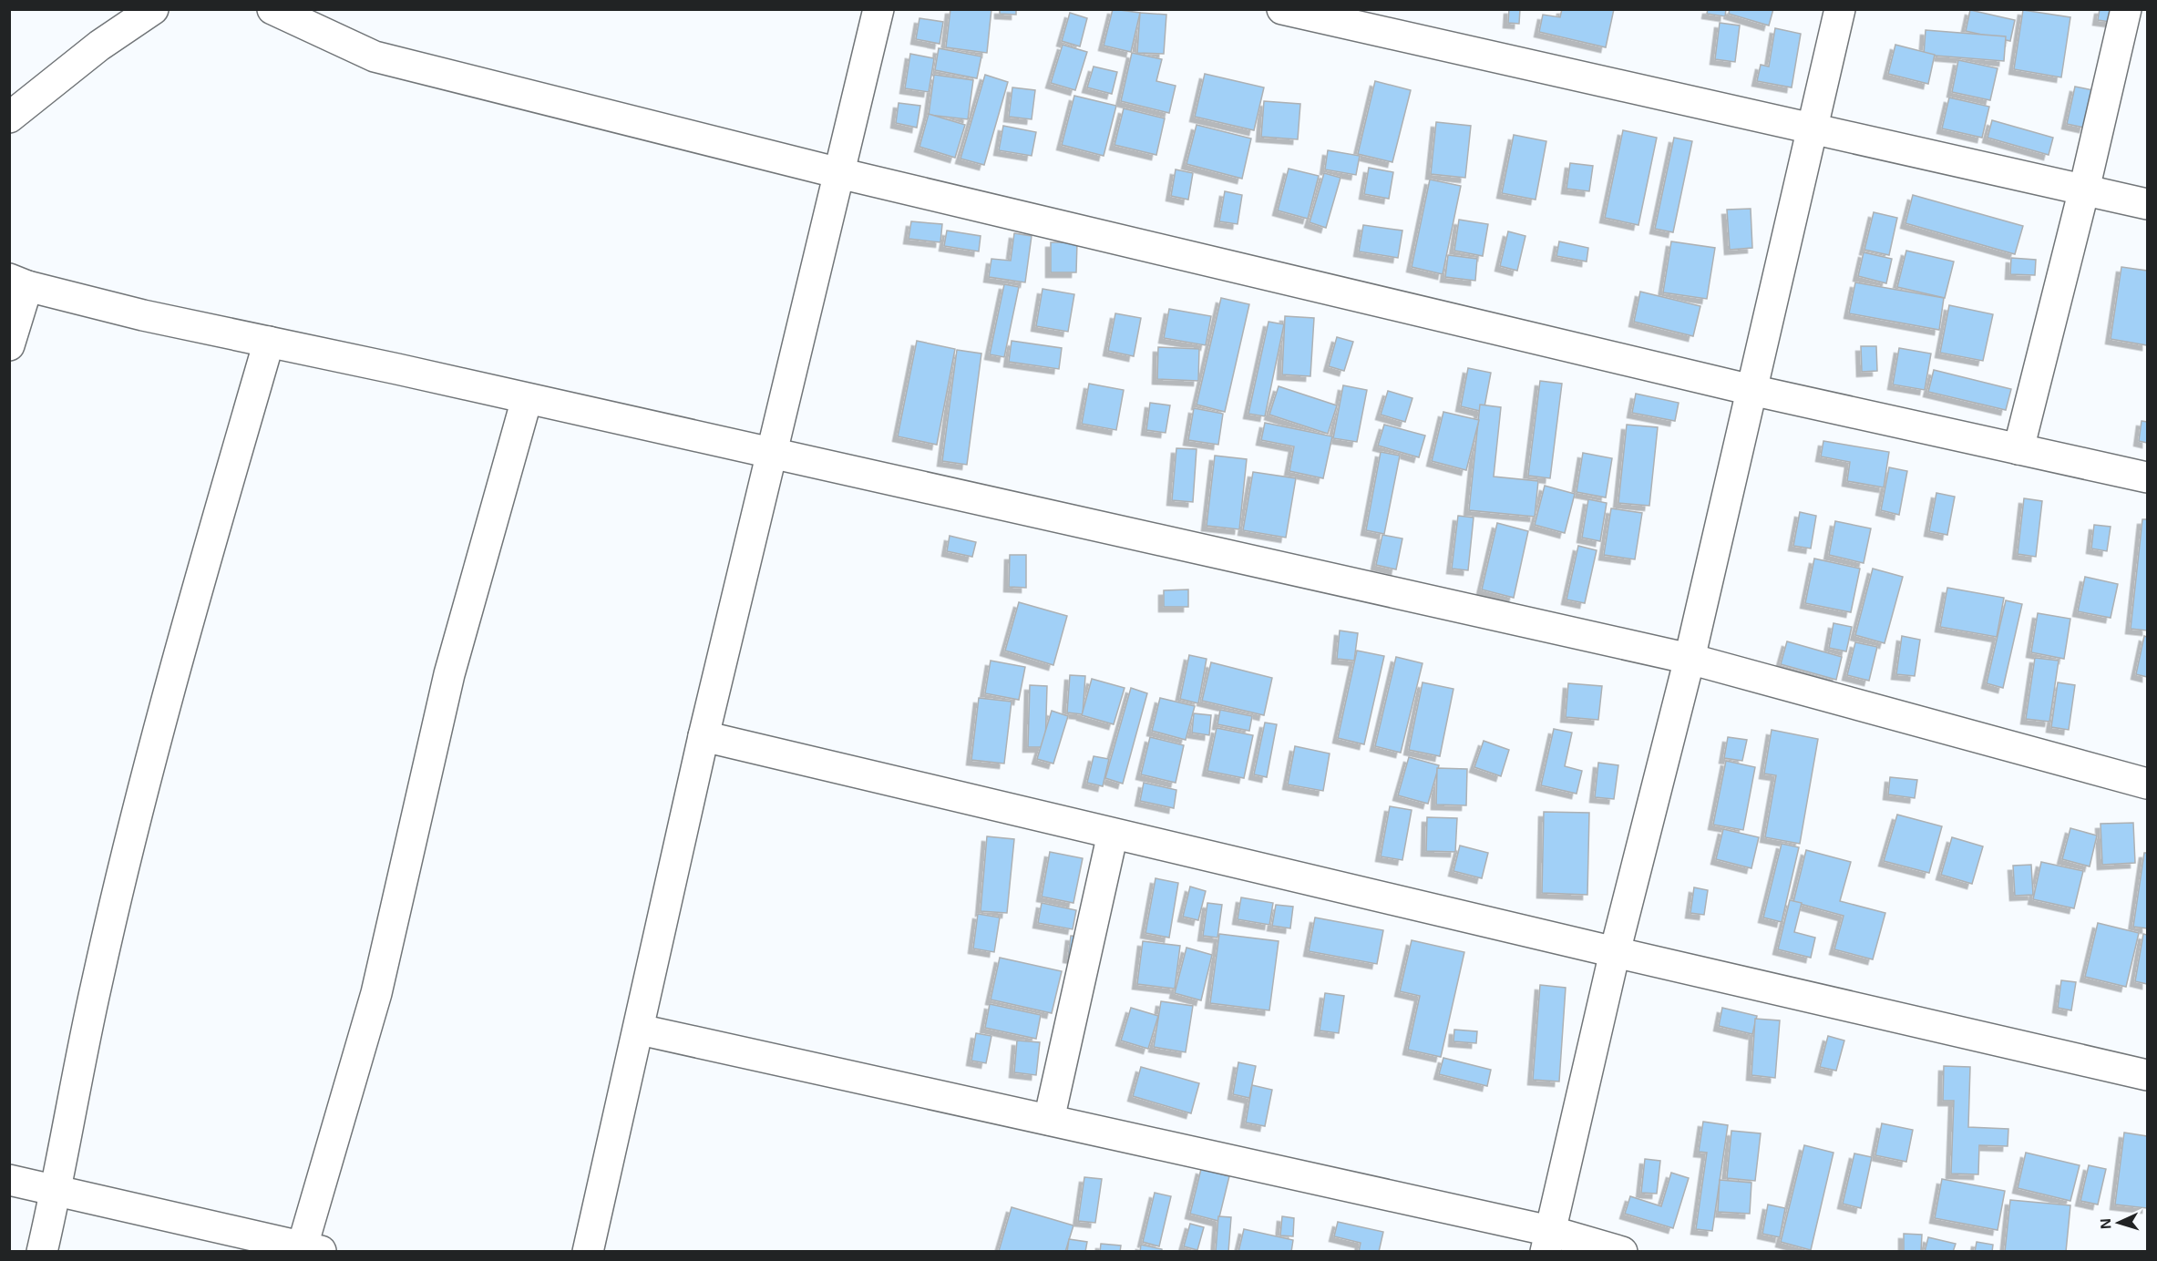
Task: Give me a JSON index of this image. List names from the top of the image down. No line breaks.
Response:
{"north":"left"}
